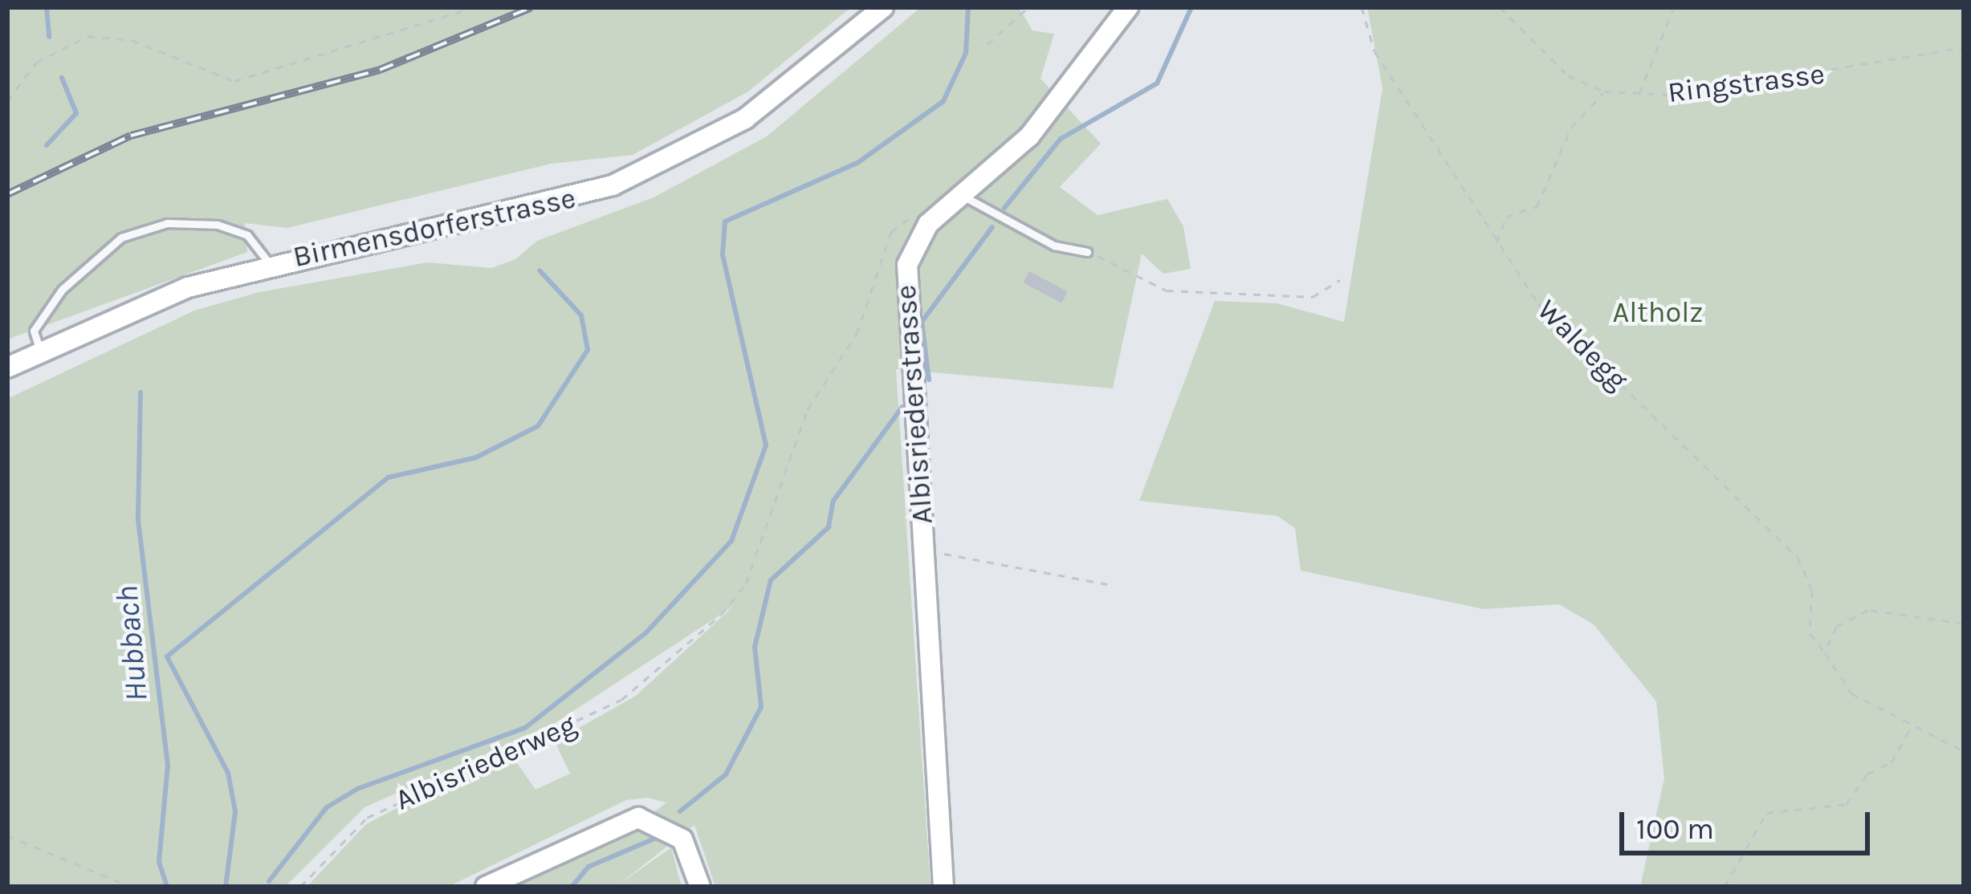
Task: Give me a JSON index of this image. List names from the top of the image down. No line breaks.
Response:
{"streets":{"main road":["Birmensdorferstrasse","Albisriederstrasse"],"path":["Ringstrasse","Waldegg","Albisriederweg"]},"crossings":[["Albisriederstrasse","Albisriederweg"]],"water":["Hubbach"],"parks":["Altholz"],"scale_bar":"100 m"}
